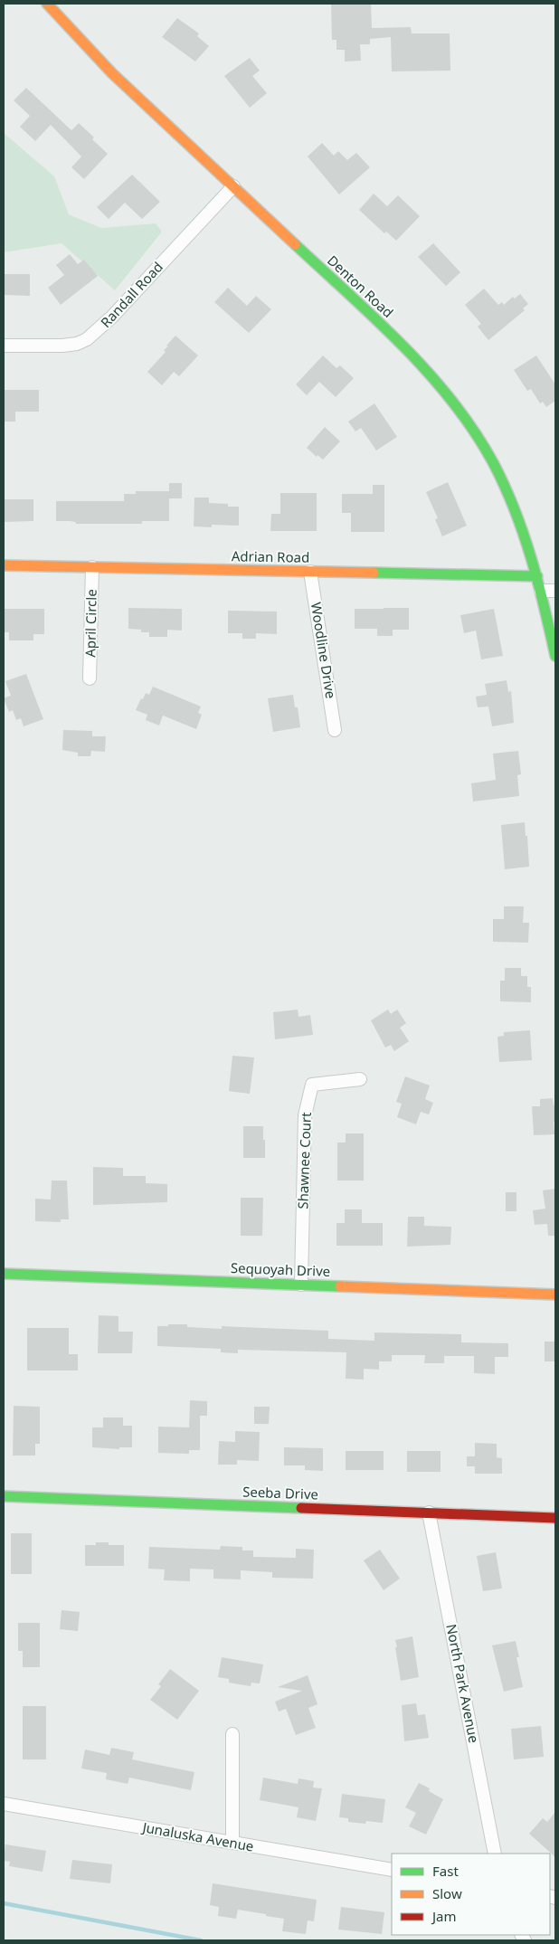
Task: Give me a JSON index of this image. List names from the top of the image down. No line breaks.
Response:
{"streets":{"street":["Denton Road","Randall Road","Adrian Road","April Circle","Woodline Drive","Shawnee Court","Sequoyah Drive","Seeba Drive","North Park Avenue","Junaluska Avenue"]},"crossings":[["Denton Road","Randall Road"],["Denton Road","Adrian Road"],["Adrian Road","April Circle"],["Adrian Road","Woodline Drive"],["Shawnee Court","Sequoyah Drive"],["Seeba Drive","North Park Avenue"]],"legend":["Fast","Slow","Jam"]}
